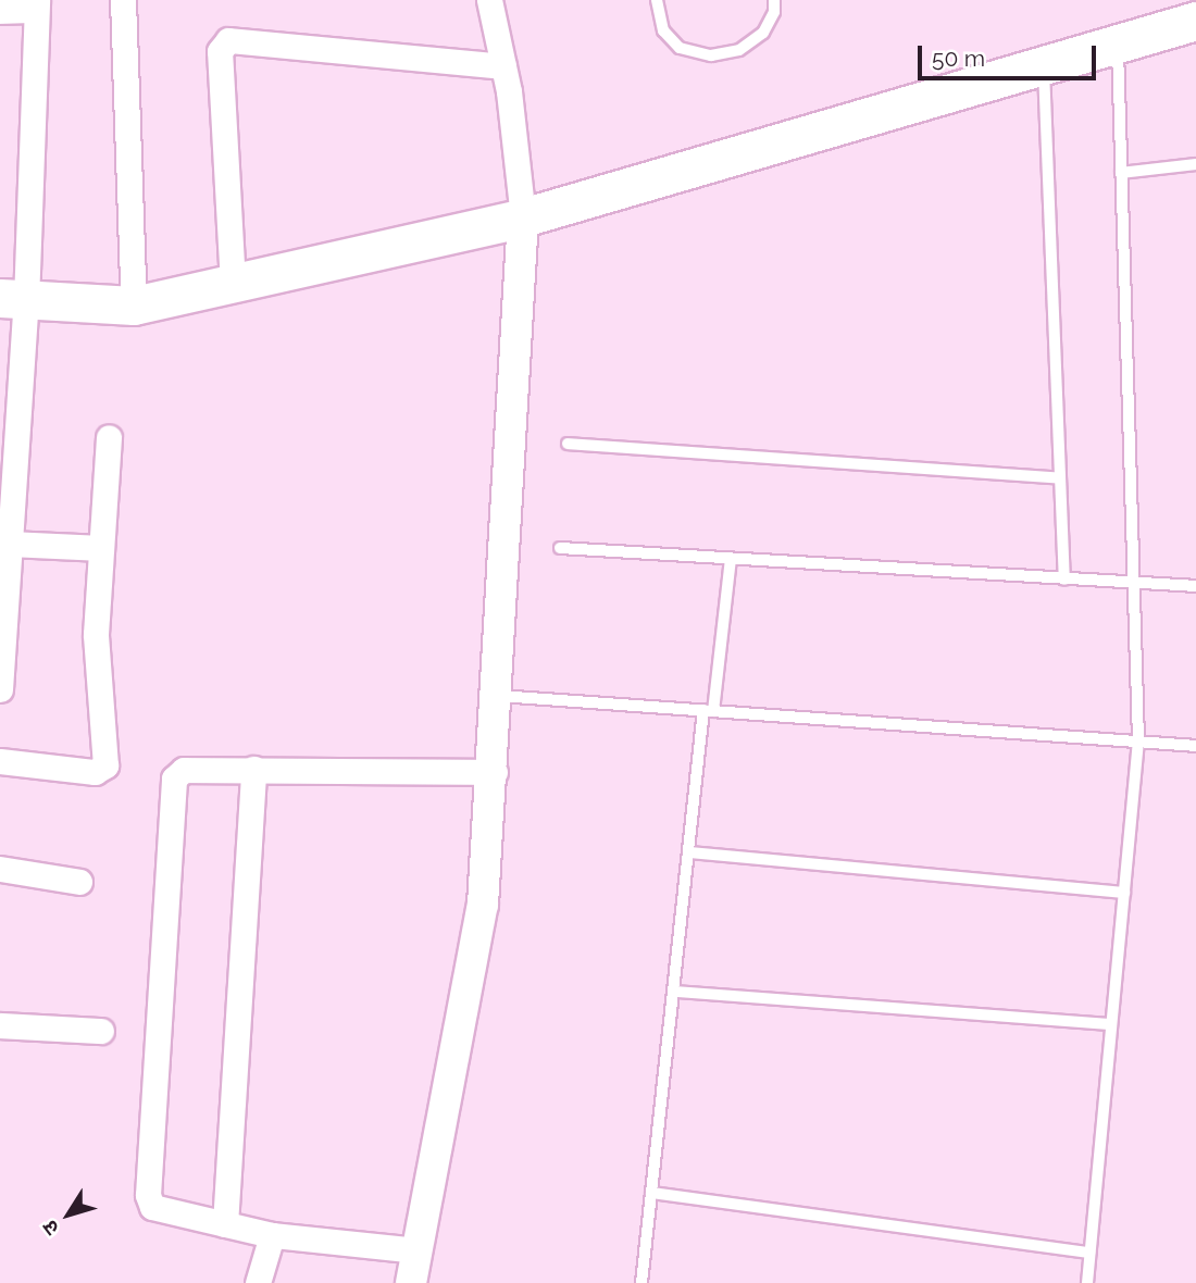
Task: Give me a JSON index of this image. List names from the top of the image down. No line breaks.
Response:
{"scale_bar":"50 m","north":"bottom left"}
